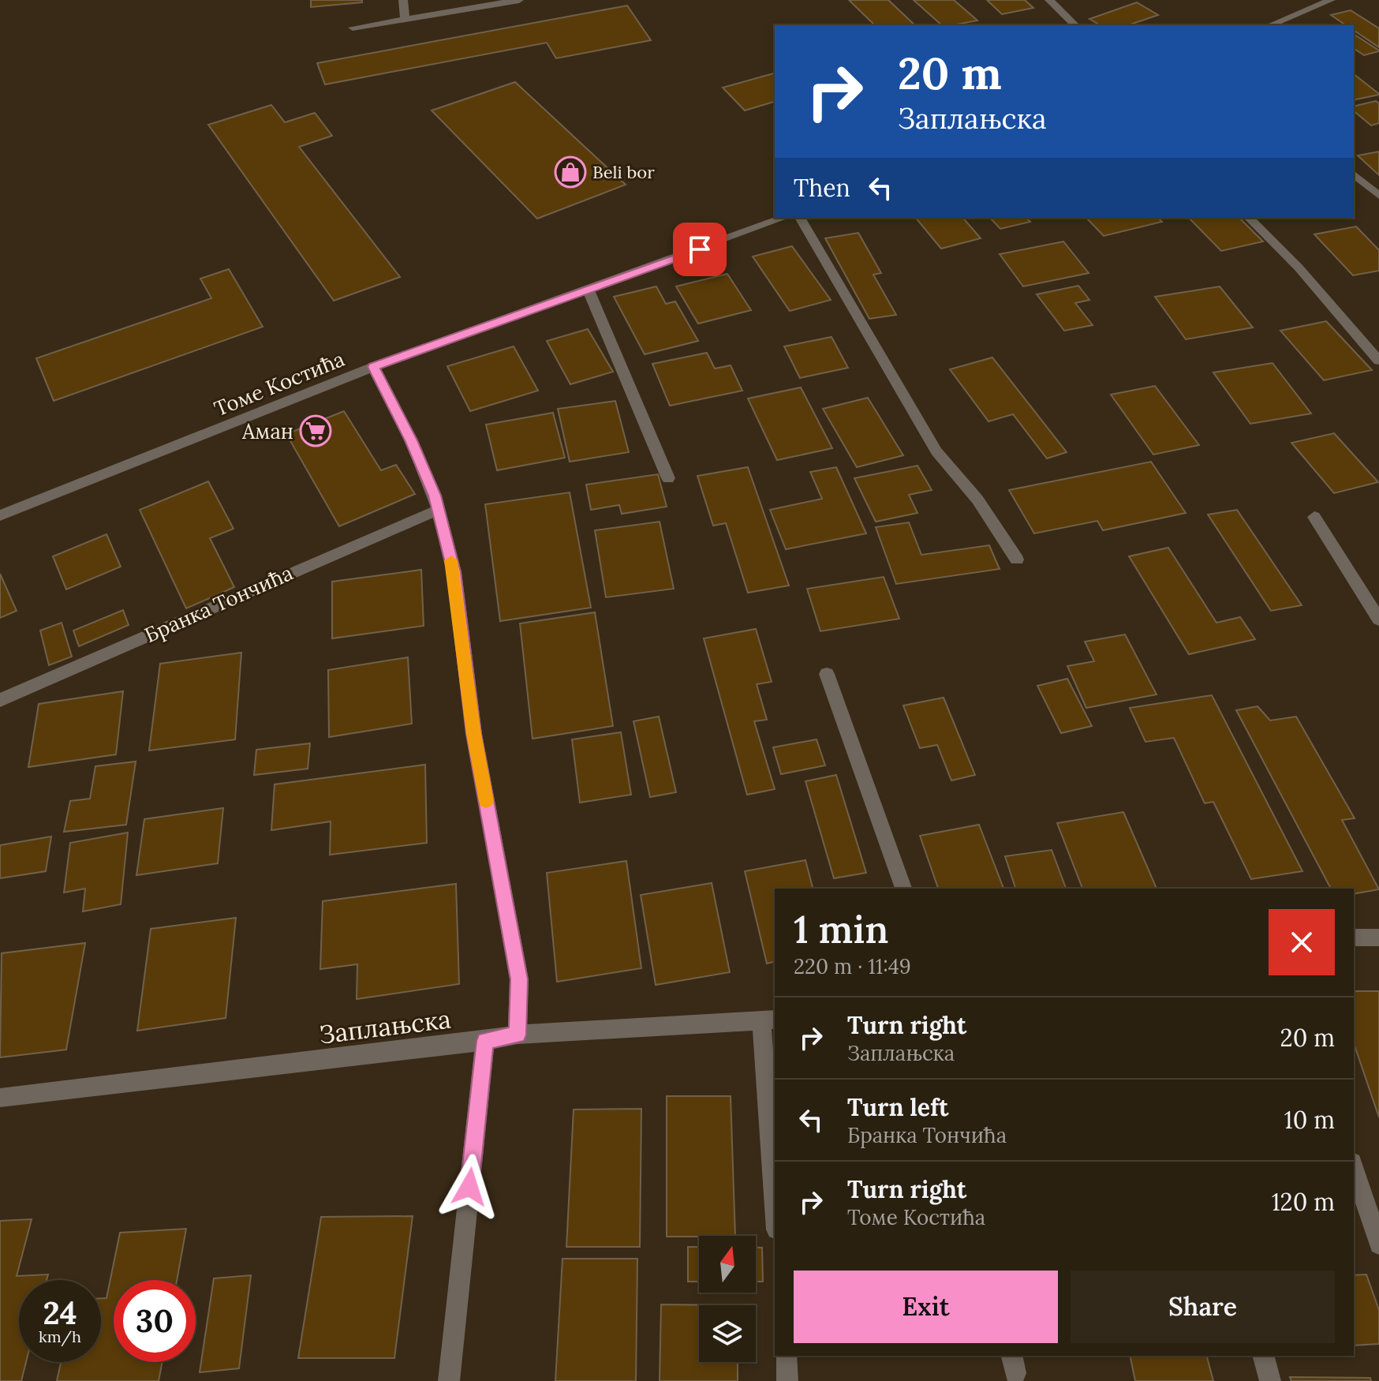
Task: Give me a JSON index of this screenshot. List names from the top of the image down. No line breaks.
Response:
{"streets":{"street":["Томе Костића","Бранка Тончића","Заплањска"]},"places":{"shop":["Beli bor"],"supermarket":["Аман"]},"north":"top","page":{"turn":["20 m","Заплањска"],"then":"Then","heading":["1 min","220 m · 11:49"],"list":[{"name":"Turn right","note":"Заплањска","value":"20 m"},{"name":"Turn left","note":"Бранка Тончића","value":"10 m"},{"name":"Turn right","note":"Томе Костића","value":"120 m"}],"buttons":["Exit","Share"],"speed":"24 km/h","limit":"30"}}
